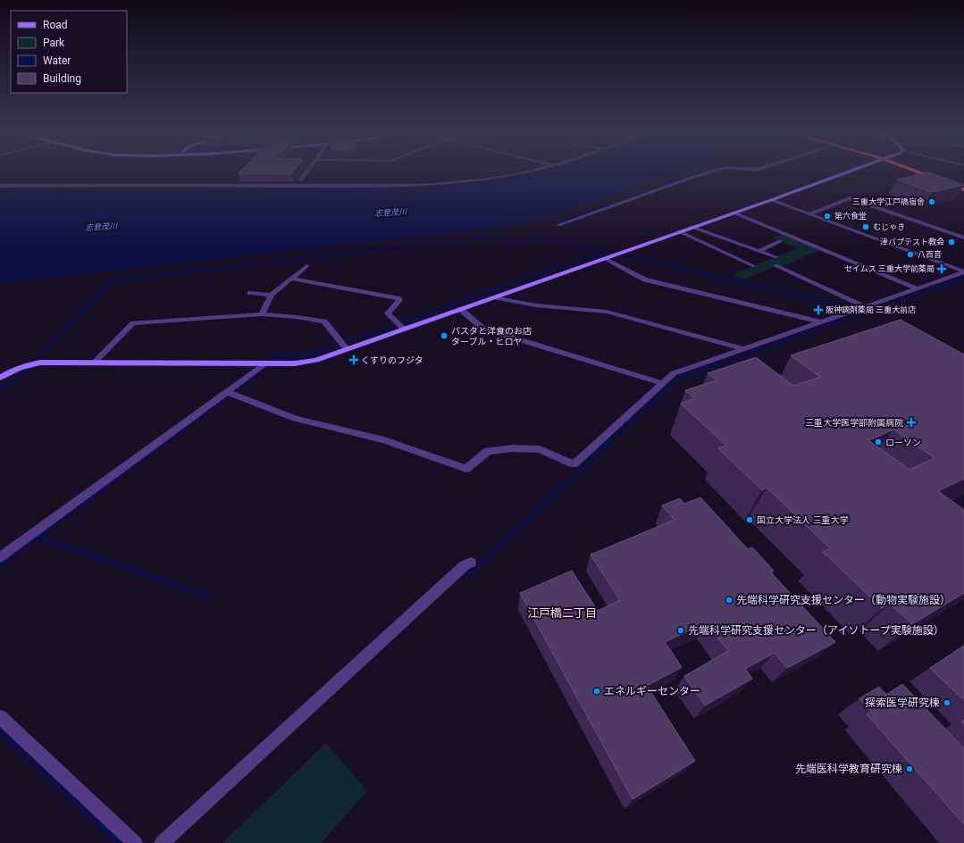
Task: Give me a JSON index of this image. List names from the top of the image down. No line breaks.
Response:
{"districts":["江戸橋二丁目"],"water":["志登茂川"],"places":{"other":["三重大学江戸橋宿舎","第六食堂","むじゃき","津バプテスト教会","八百音","パスタと洋食のお店 ターブル・ヒロヤ","ローソン","国立大学法人 三重大学","先端科学研究支援センター（動物実験施設）","先端科学研究支援センター（アイソトープ実験施設）","エネルギーセンター","探索医学研究棟","先端医科学教育研究棟"],"health":["セイムス 三重大学前薬局","阪神調剤薬局 三重大前店","くすりのフジタ","三重大学医学部附属病院"]},"legend":["Road","Park","Water","Building"]}
